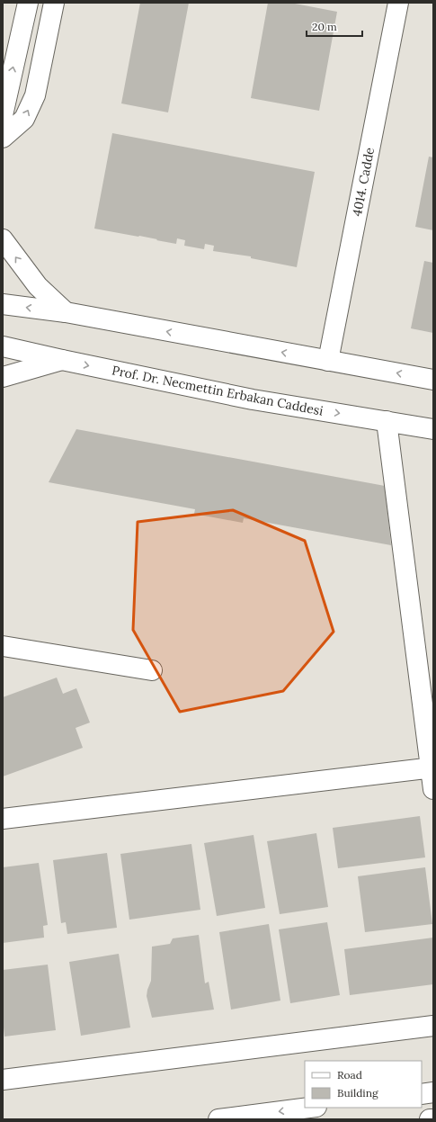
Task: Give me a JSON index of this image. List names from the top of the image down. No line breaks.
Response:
{"streets":{"street":["4014. Cadde","Prof. Dr. Necmettin Erbakan Caddesi"]},"legend":["Road","Building"],"scale_bar":"20 m"}
